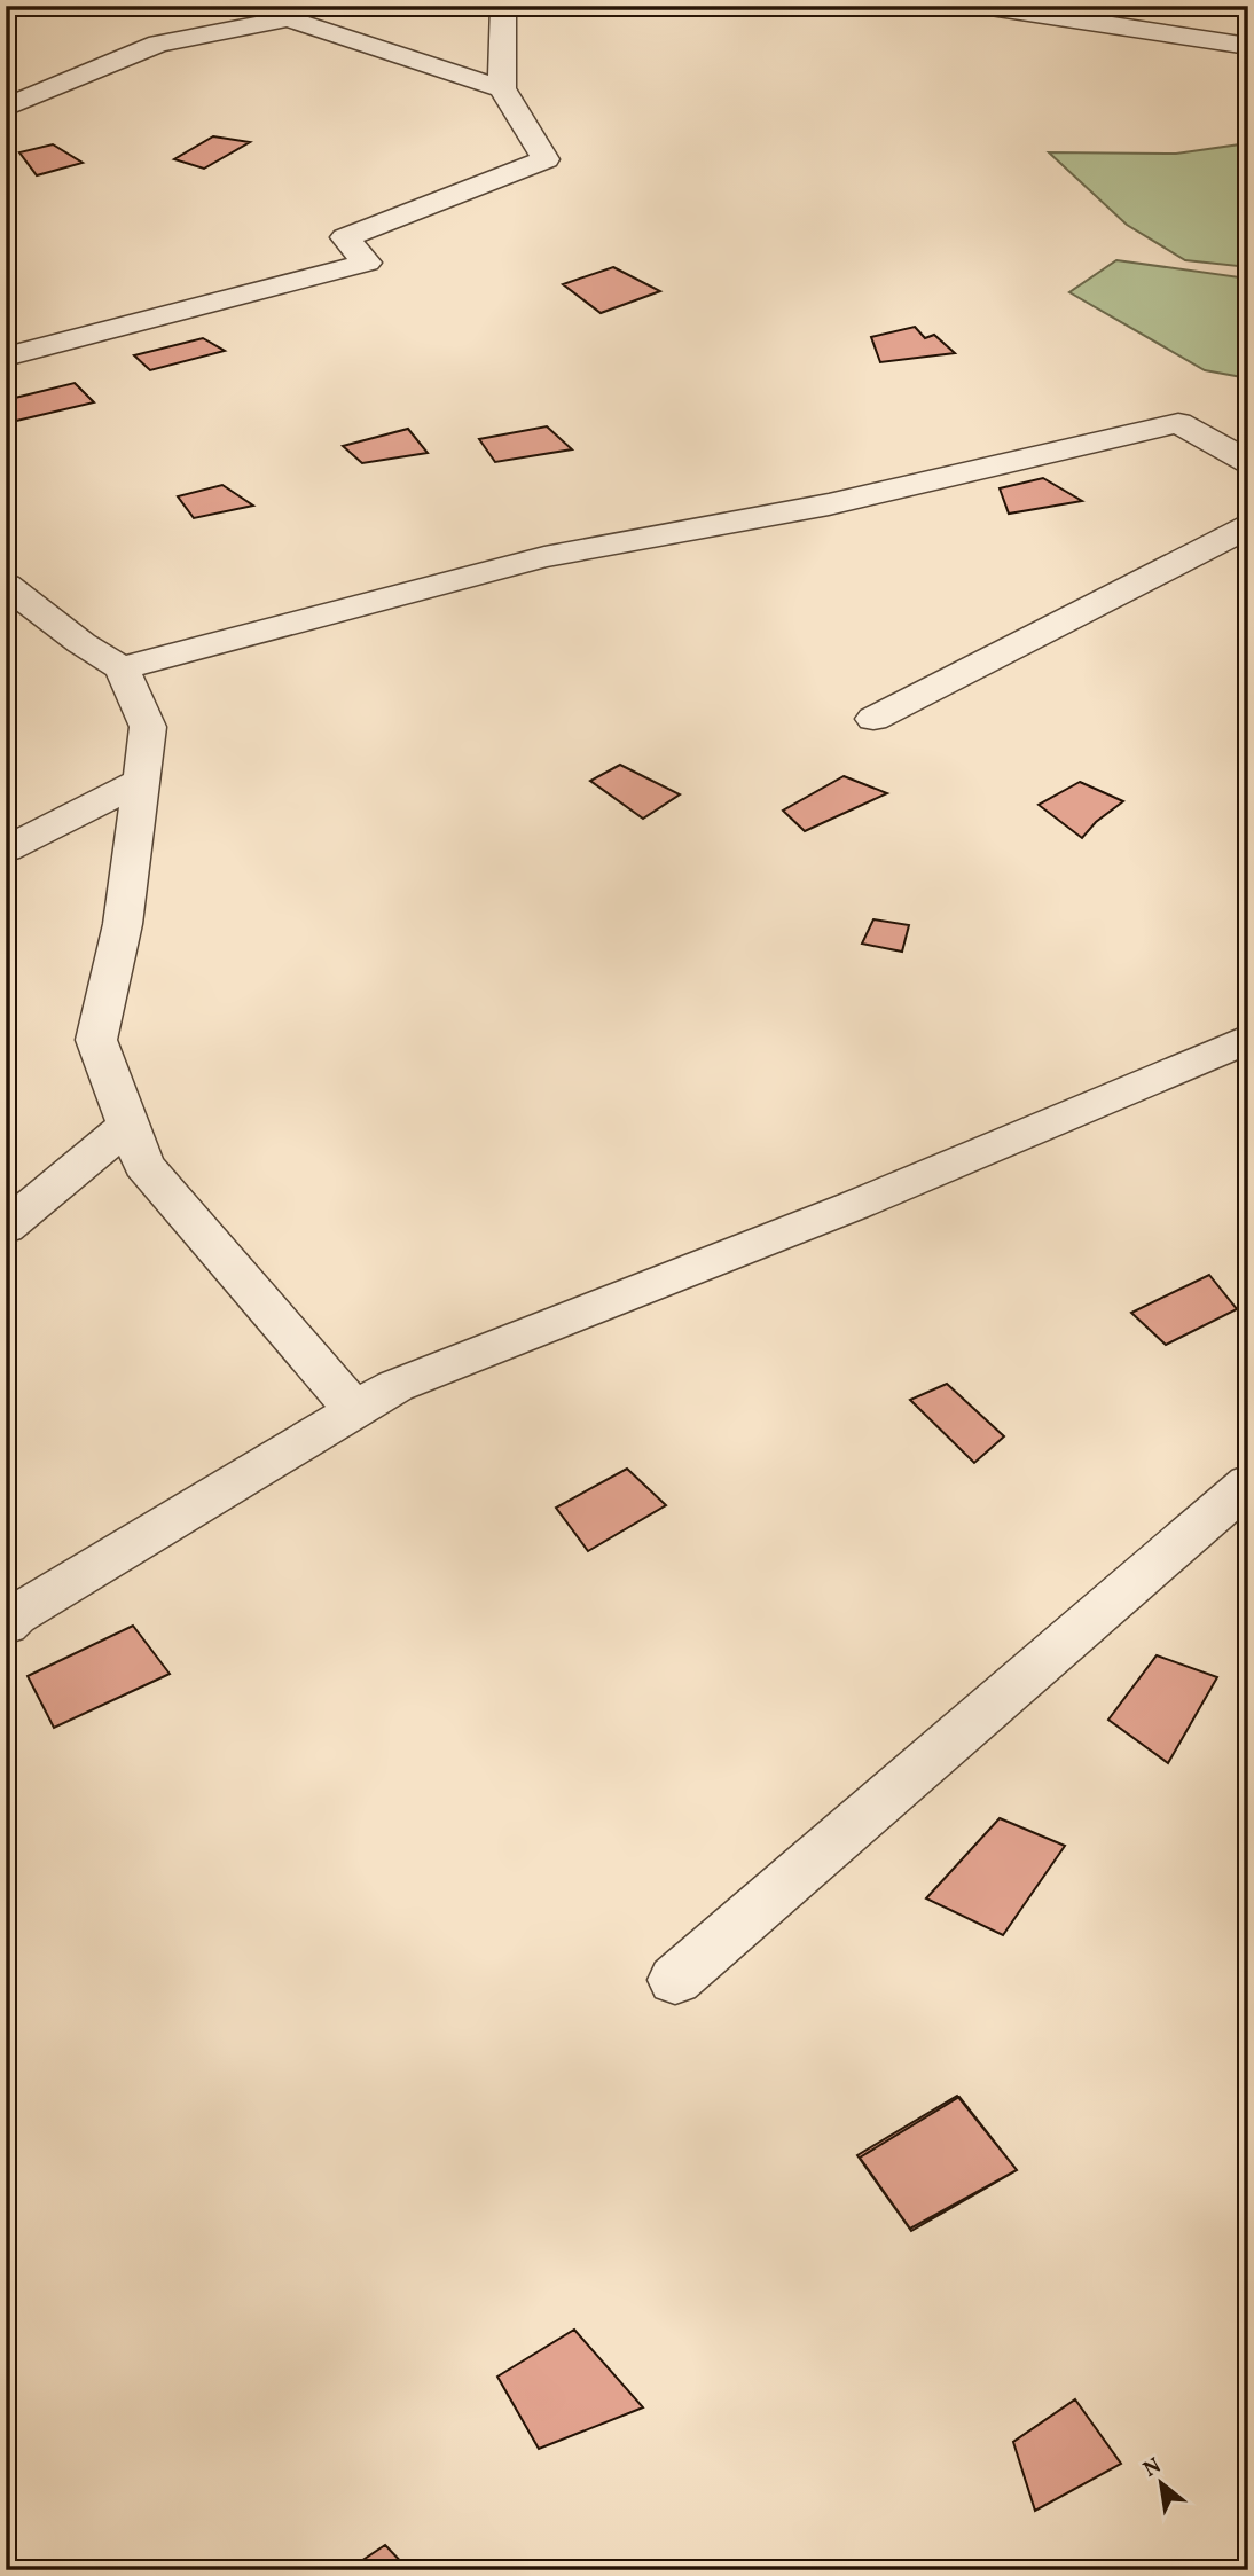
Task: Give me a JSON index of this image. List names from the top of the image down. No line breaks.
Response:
{"north":"top left"}
